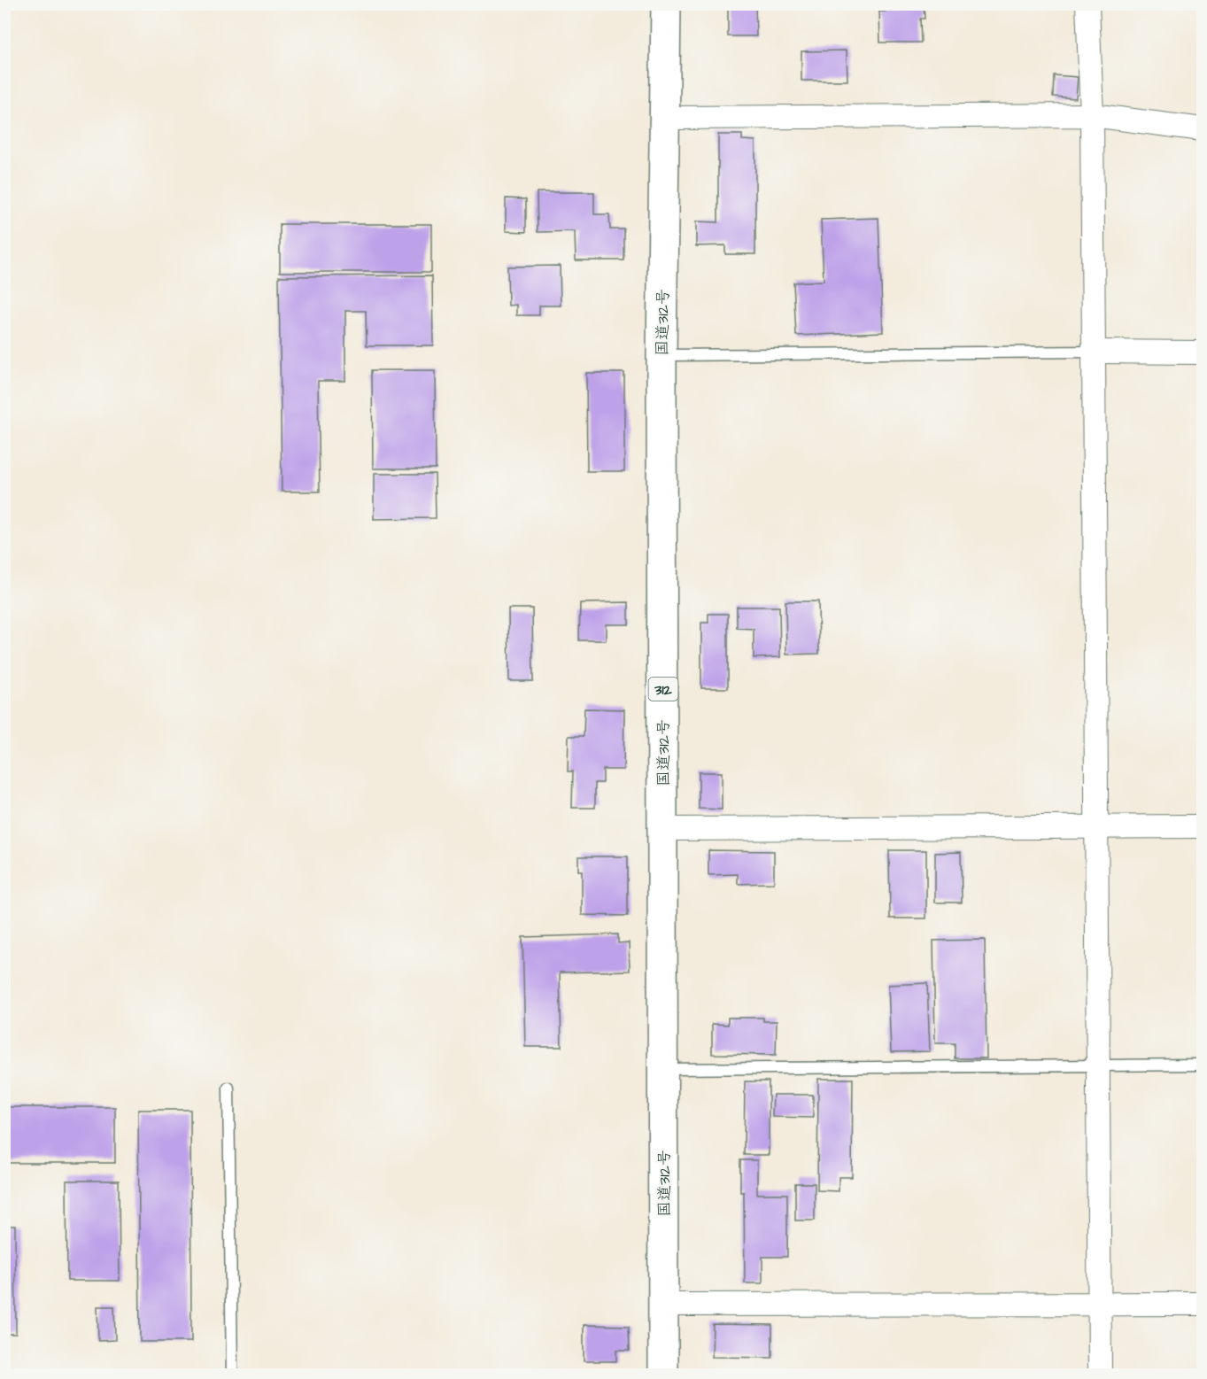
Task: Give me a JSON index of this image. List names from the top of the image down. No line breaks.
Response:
{"streets":{"highway":["国道312号","312"]}}
